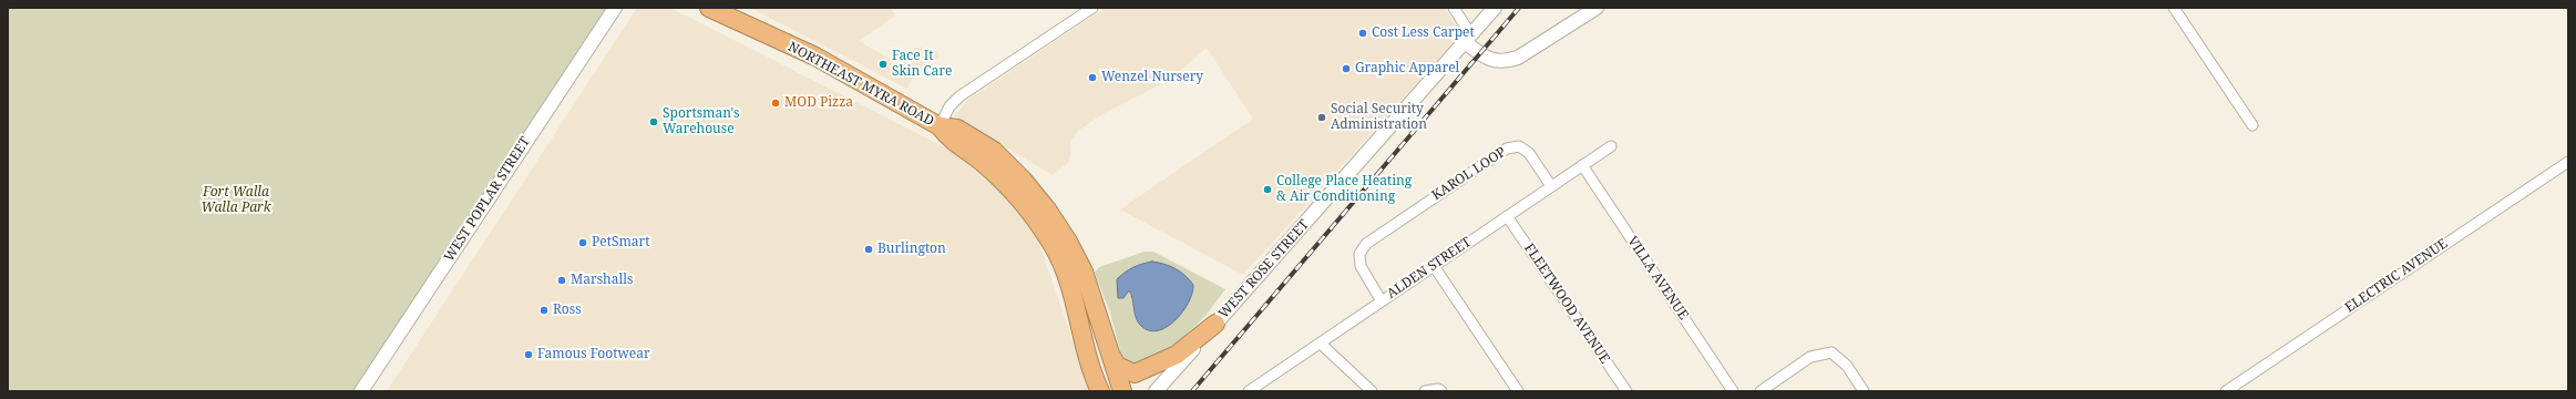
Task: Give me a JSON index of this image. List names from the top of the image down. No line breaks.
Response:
{"streets":{"highway":["NORTHEAST MYRA ROAD"],"main road":["WEST POPLAR STREET","WEST ROSE STREET"],"street":["KAROL LOOP","ALDEN STREET","ELECTRIC AVENUE","VILLA AVENUE","FLEETWOOD AVENUE"]},"crossings":[["KAROL LOOP","ALDEN STREET"],["ALDEN STREET","VILLA AVENUE"],["ALDEN STREET","FLEETWOOD AVENUE"]],"parks":["Fort Walla Walla Park"],"places":["Cost Less Carpet","Face It Skin Care","Graphic Apparel","Wenzel Nursery","MOD Pizza","Social Security Administration","Sportsman's Warehouse","College Place Heating & Air Conditioning","PetSmart","Burlington","Marshalls","Ross","Famous Footwear"]}
